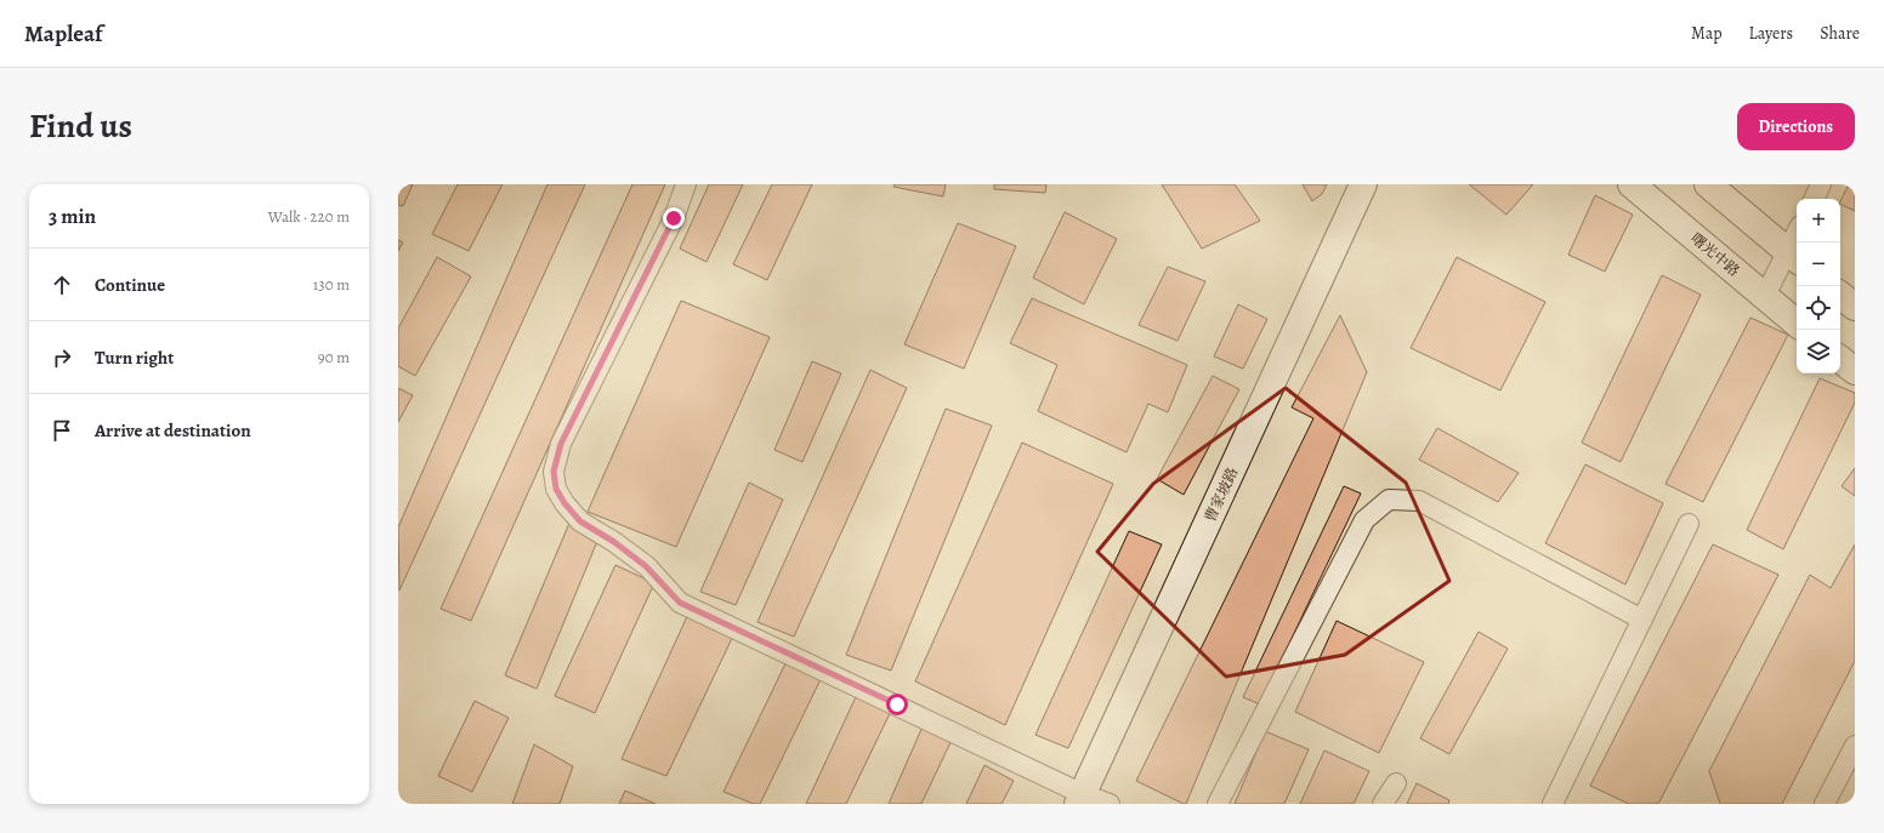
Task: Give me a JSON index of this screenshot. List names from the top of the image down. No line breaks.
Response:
{"streets":{"street":["曙光中路","曹家坡路"]},"page":{"header":"Mapleaf","nav":["Map","Layers","Share"],"title":"Find us","buttons":"Directions","heading":["3 min","Walk · 220 m"],"map_buttons":["+","−"],"list":[["Continue","130 m"],["Turn right","90 m"],"Arrive at destination"]}}
